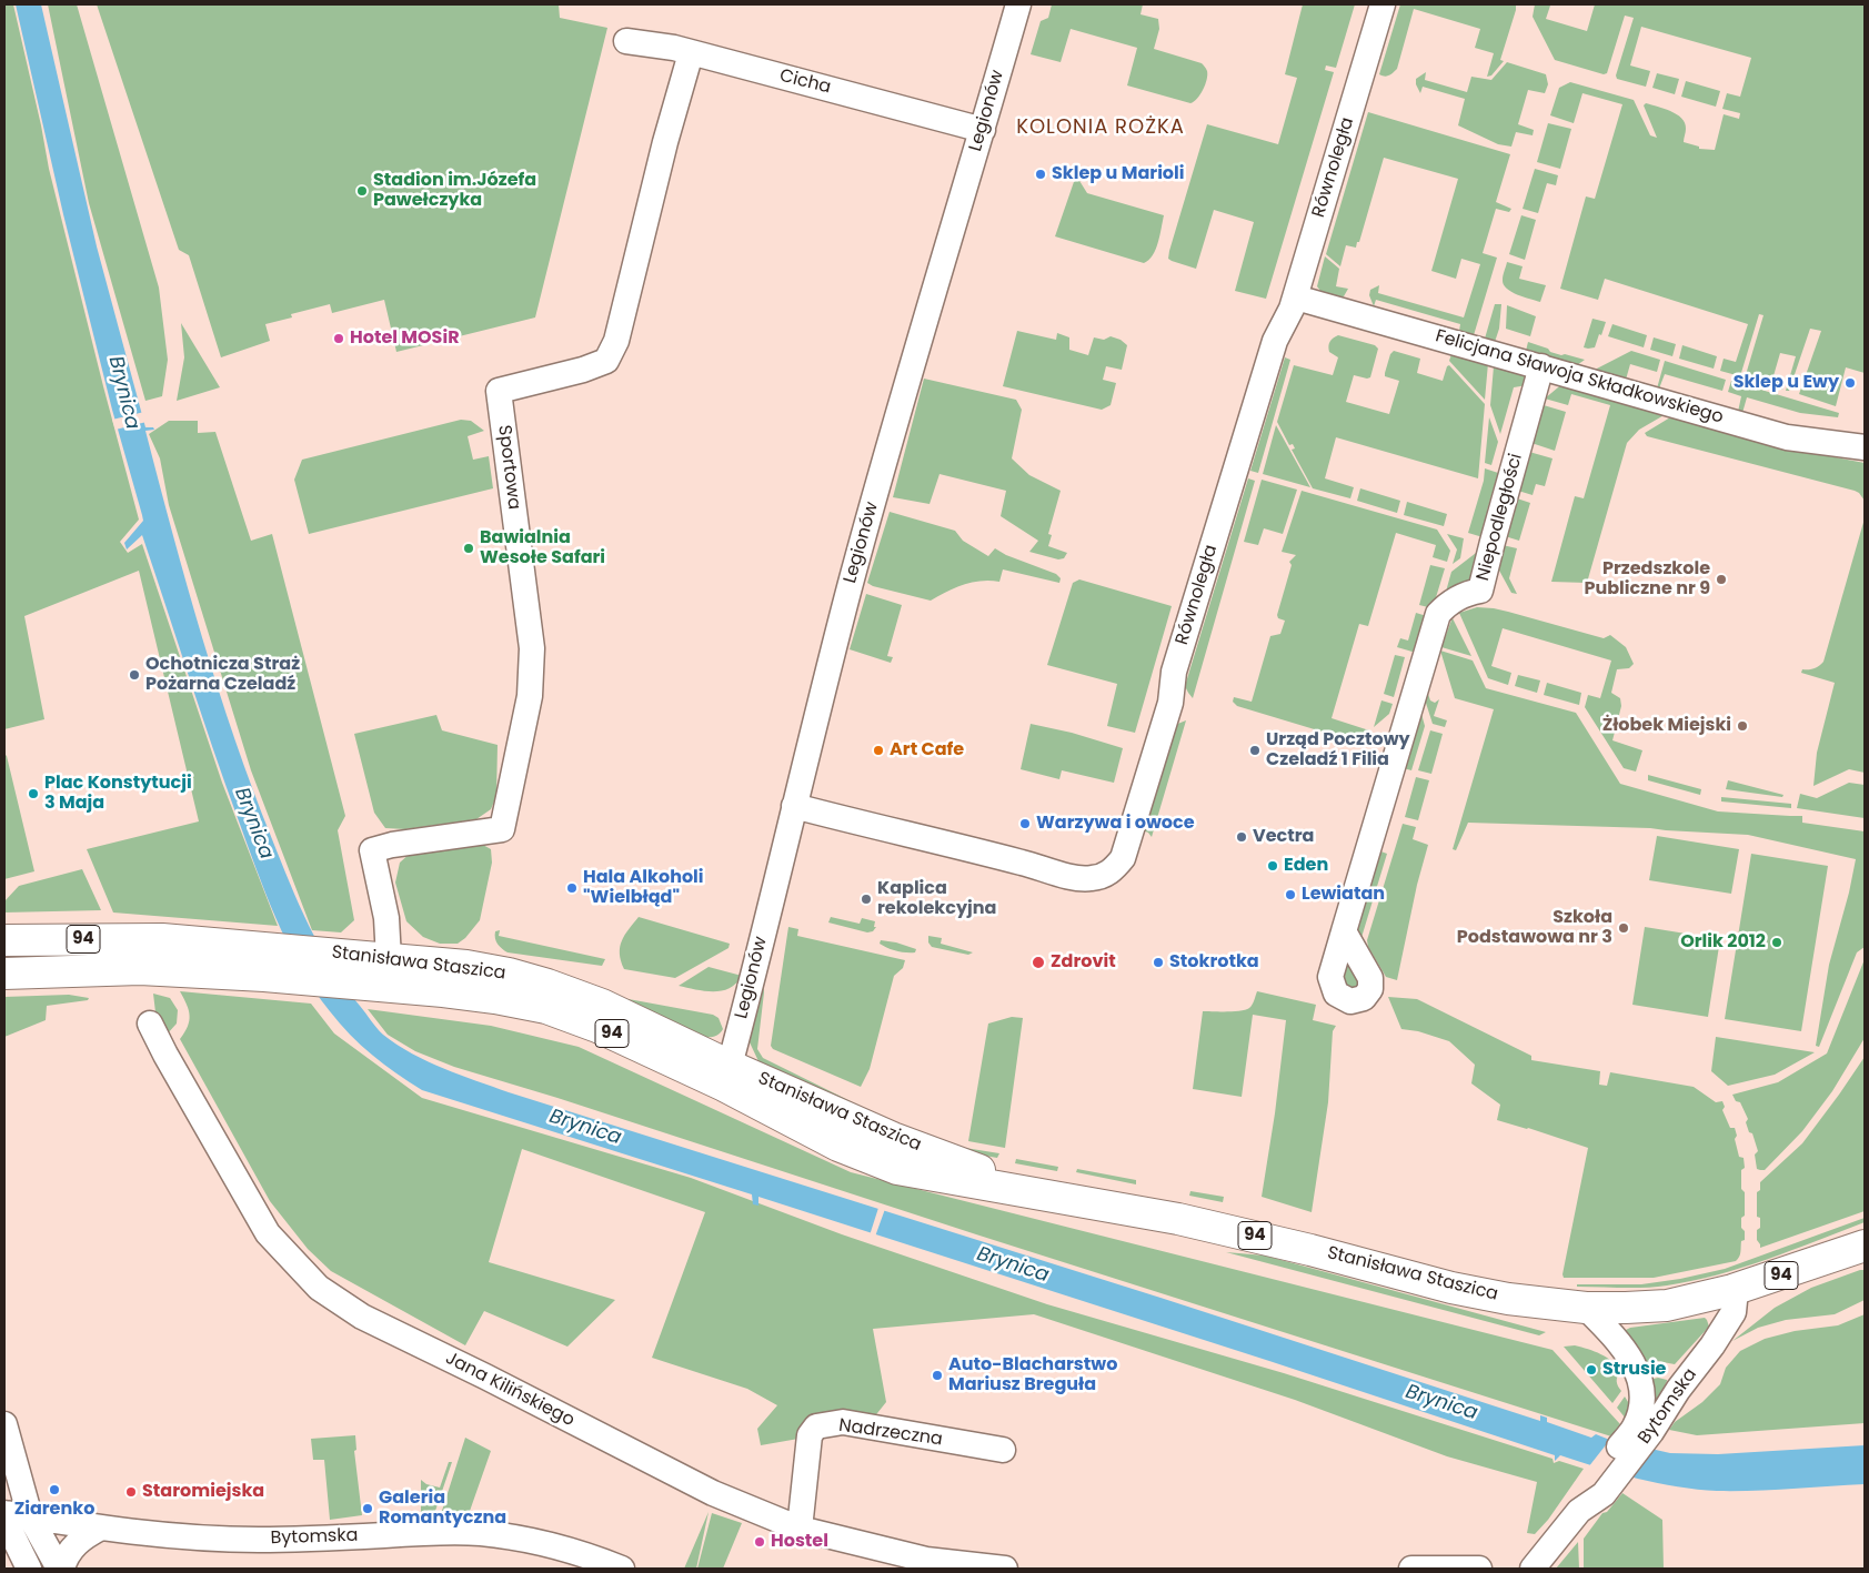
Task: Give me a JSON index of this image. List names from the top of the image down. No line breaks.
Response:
{"streets":{"main road":["94","Stanisława Staszica"],"street":["Cicha","Legionów","Równoległa","Felicjana Sławoja Składkowskiego","Sportowa","Niepodległości","Jana Kilińskiego","Bytomska","Nadrzeczna"]},"crossings":[["Cicha","Legionów"],["Cicha","Sportowa"],["Legionów","Równoległa"],["Legionów","Stanisława Staszica"],["Równoległa","Felicjana Sławoja Składkowskiego"],["Felicjana Sławoja Składkowskiego","Niepodległości"],["Sportowa","Stanisława Staszica"],["Stanisława Staszica","Bytomska"],["Jana Kilińskiego","Nadrzeczna"]],"districts":["KOLONIA ROŻKA"],"water":["Brynica"],"places":["Sklep u Marioli","Stadion im.Józefa Pawełczyka","Hotel MOSiR","Sklep u Ewy","Bawialnia Wesołe Safari","Przedszkole Publiczne nr 9","Ochotnicza Straż Pożarna Czeladź","Żłobek Miejski","Art Cafe","Urząd Pocztowy Czeladź 1 Filia","Plac Konstytucji 3 Maja","Warzywa i owoce","Vectra","Eden","Hala Alkoholi \"Wielbłąd\"","Lewiatan","Kaplica rekolekcyjna","Szkoła Podstawowa nr 3","Orlik 2012","Zdrovit","Stokrotka","Strusie","Auto-Blacharstwo Mariusz Breguła","Ziarenko","Staromiejska","Galeria Romantyczna","Hostel"]}
